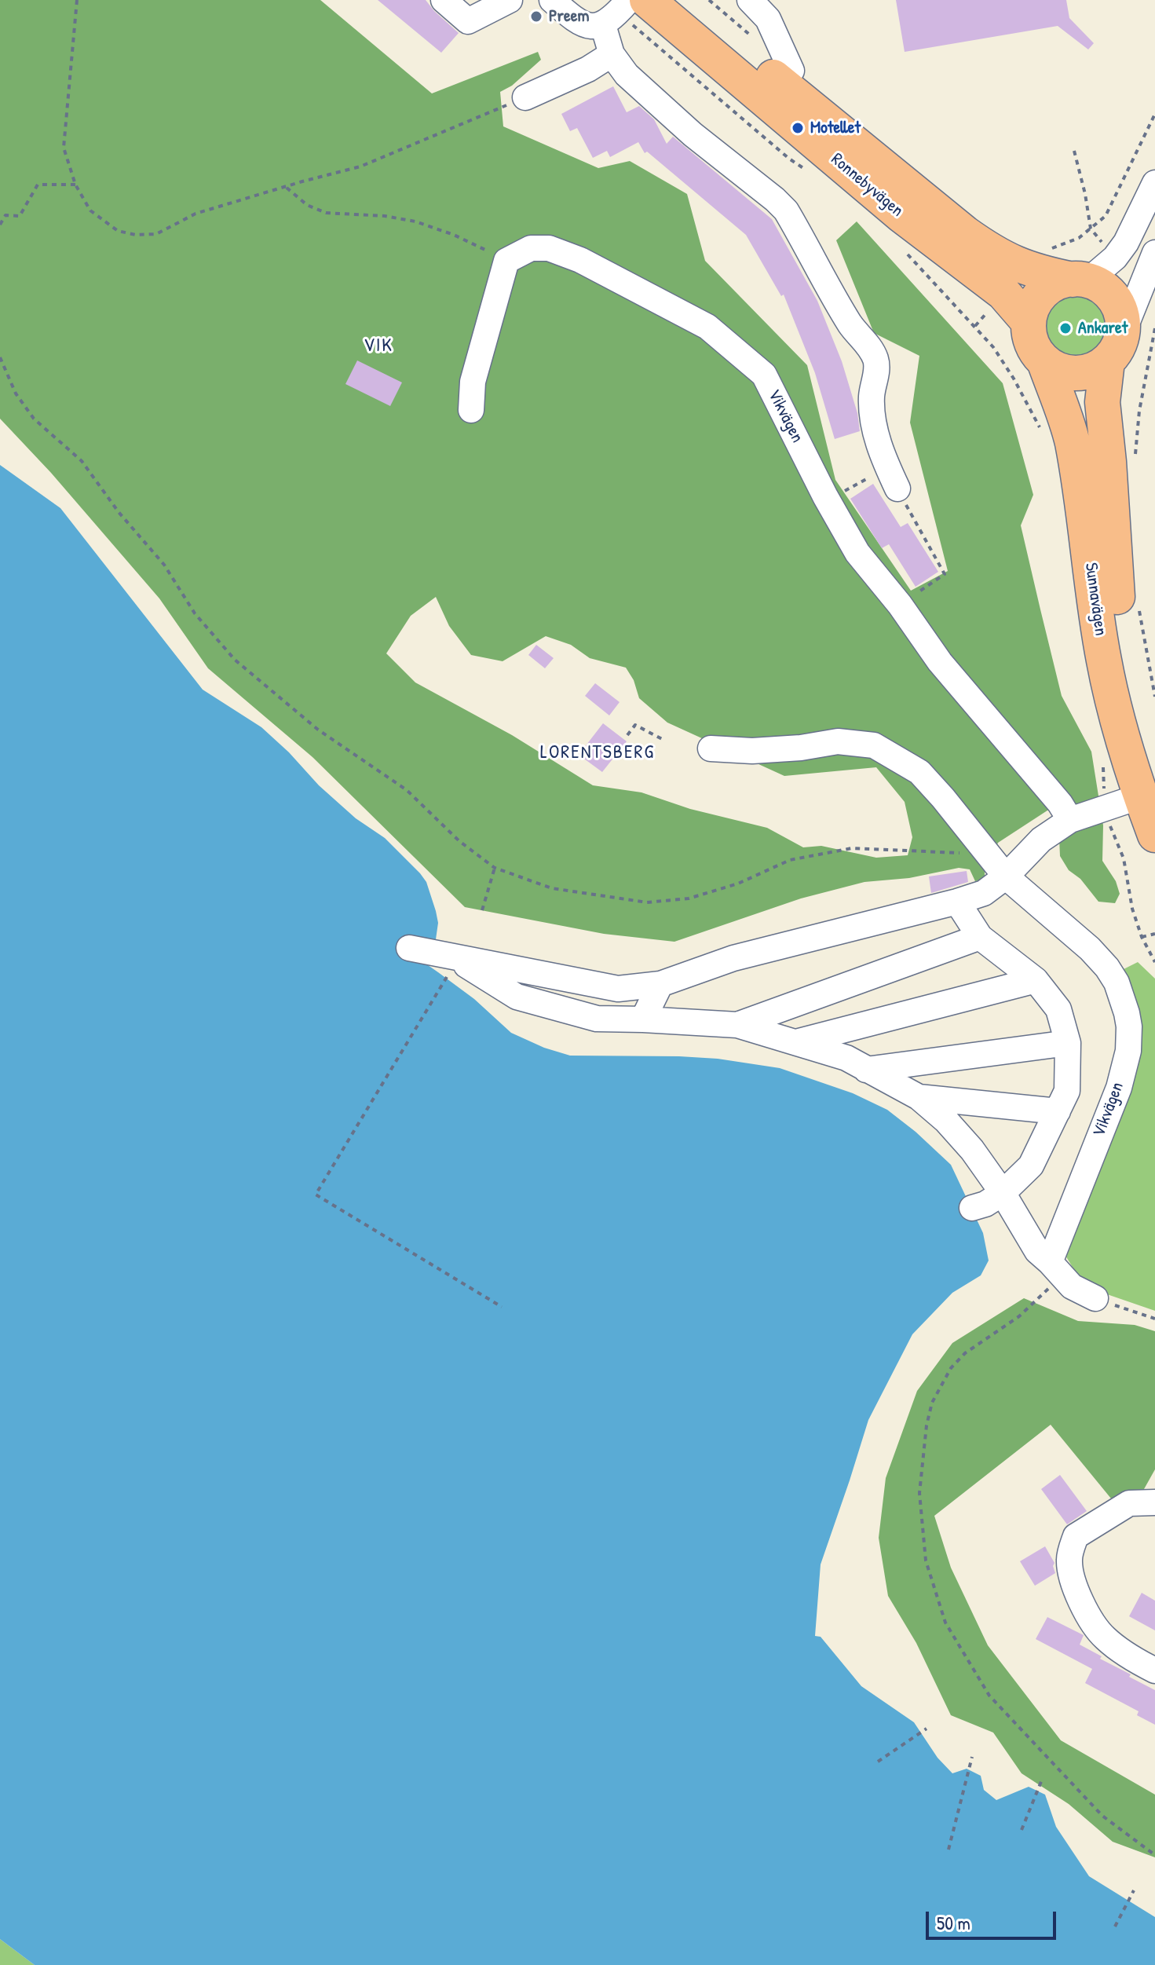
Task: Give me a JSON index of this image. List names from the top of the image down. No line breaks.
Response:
{"streets":{"highway":["Ronnebyvägen","Sunnavägen"],"street":["Vikvägen"]},"crossings":[["Ronnebyvägen","Sunnavägen"]],"districts":["VIK","LORENTSBERG"],"places":["Preem","Motellet","Ankaret"],"scale_bar":"50 m"}
